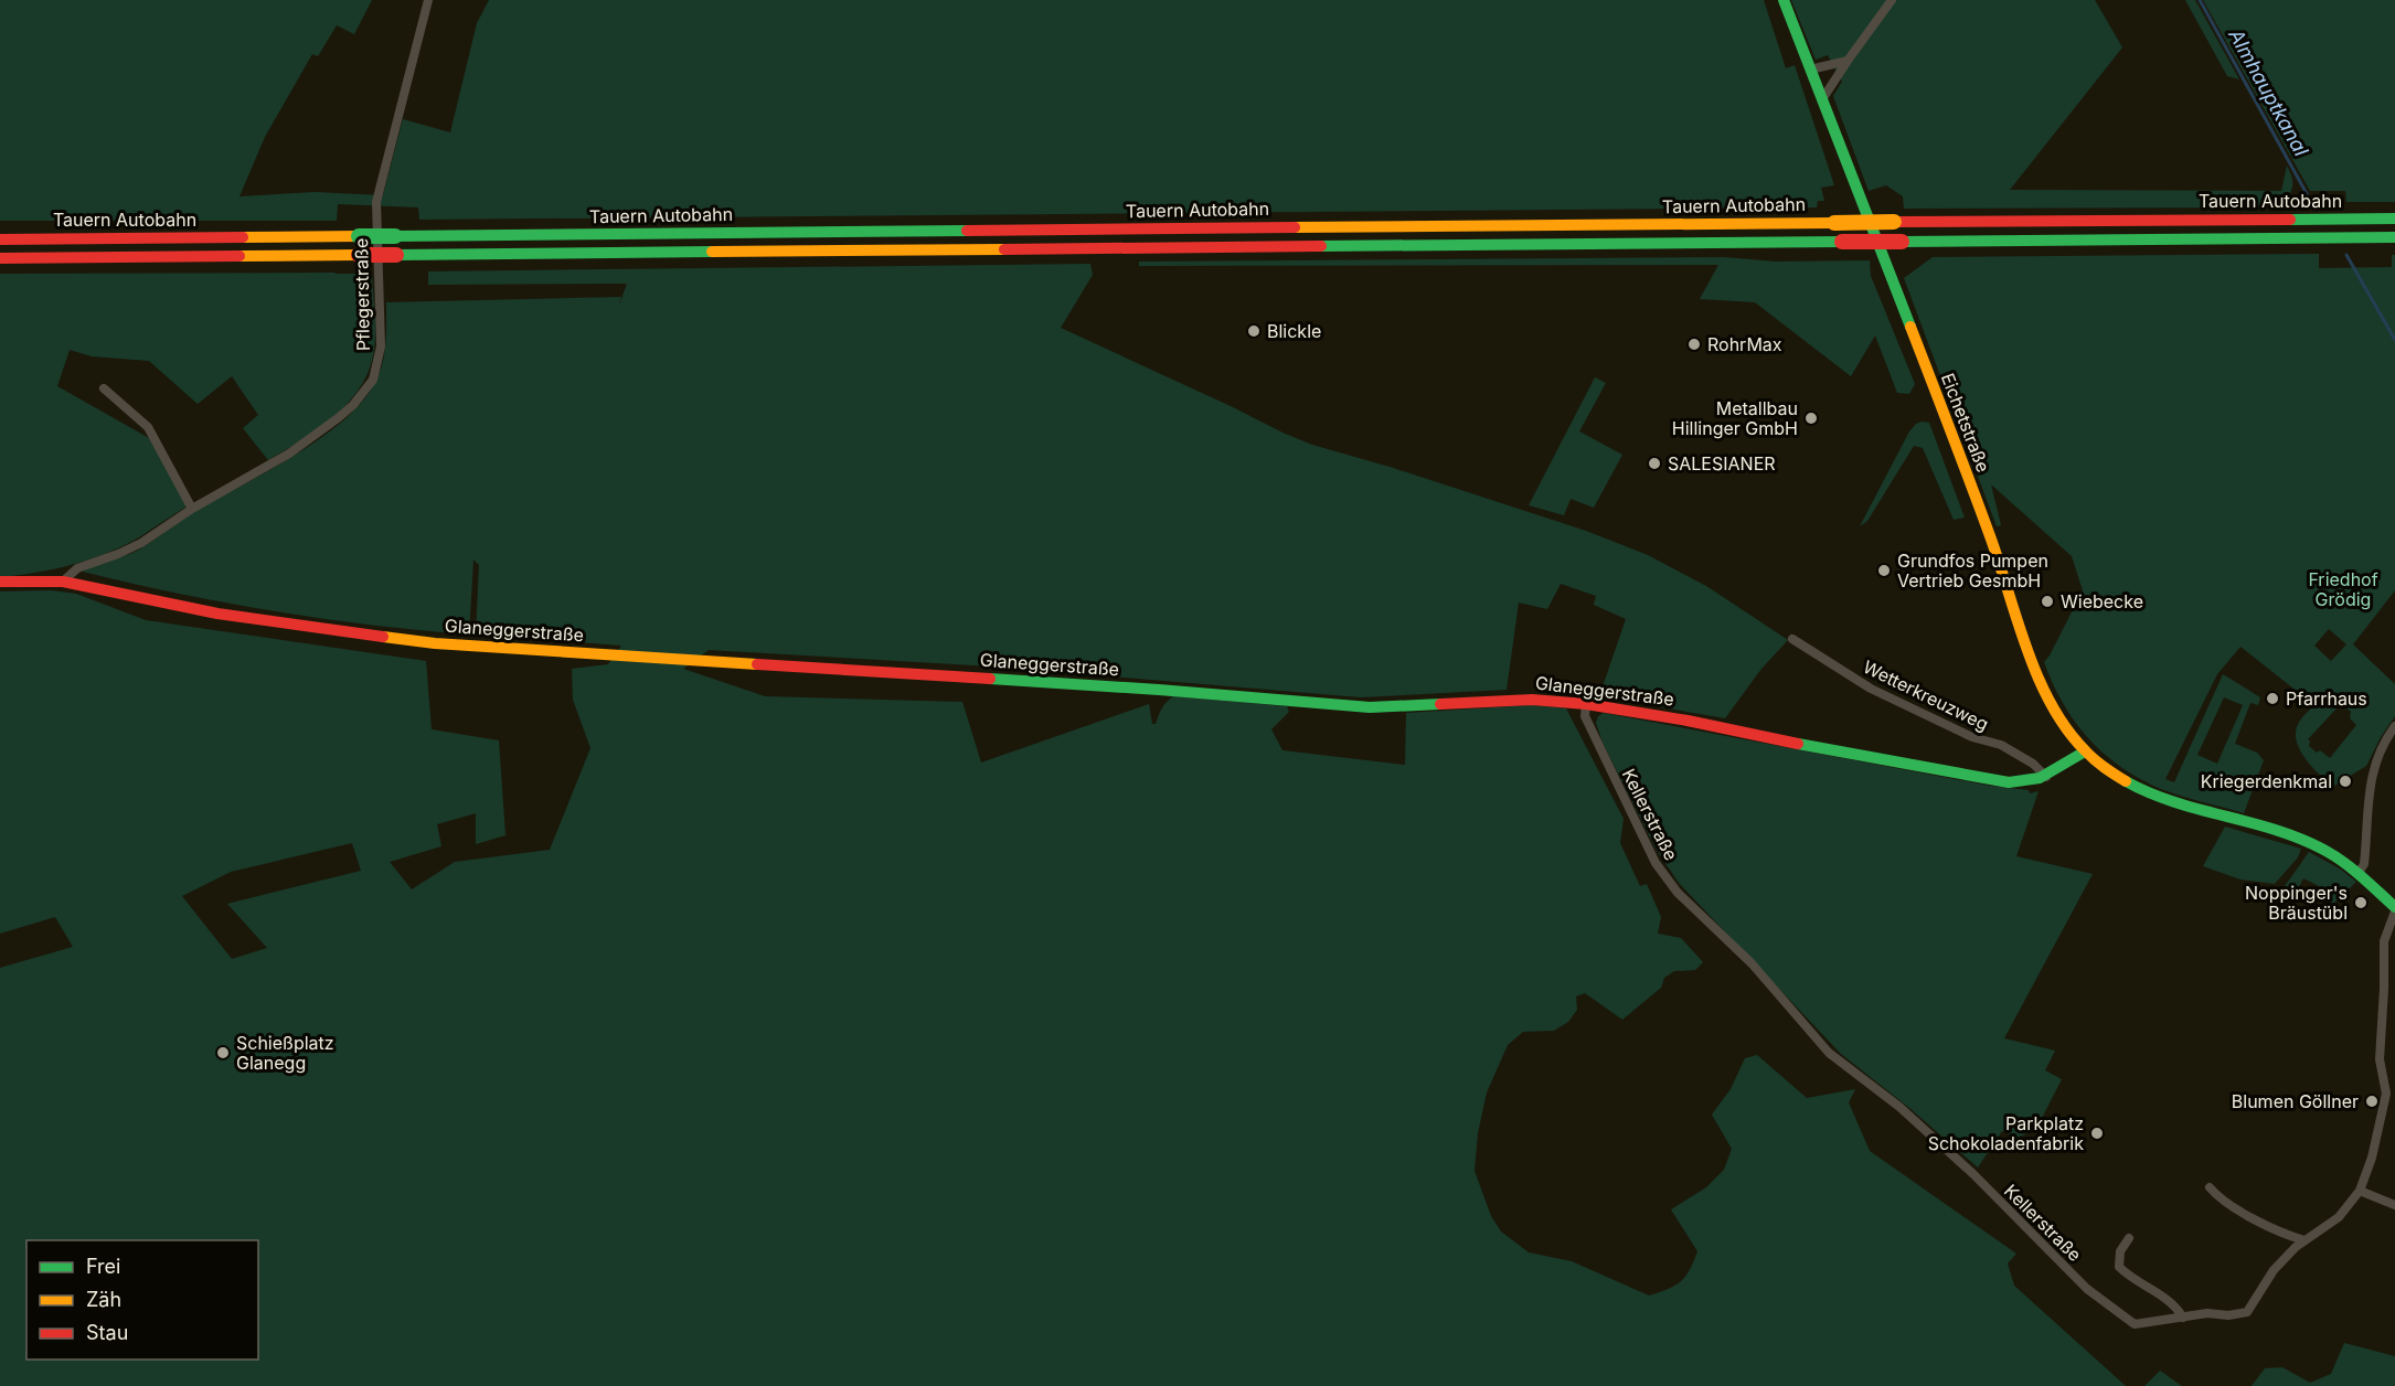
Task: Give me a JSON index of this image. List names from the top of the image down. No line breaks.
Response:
{"streets":{"main road":["Tauern Autobahn","Eichetstraße","Glaneggerstraße"],"street":["Pflegerstraße","Wetterkreuzweg","Kellerstraße"]},"crossings":[["Pflegerstraße","Glaneggerstraße"],["Eichetstraße","Glaneggerstraße"],["Eichetstraße","Kellerstraße"],["Glaneggerstraße","Wetterkreuzweg"],["Glaneggerstraße","Kellerstraße"]],"water":["Almhauptkanal"],"parks":["Friedhof Grödig"],"places":["Blickle","RohrMax","Metallbau Hillinger GmbH","SALESIANER","Grundfos Pumpen Vertrieb GesmbH","Wiebecke","Pfarrhaus","Kriegerdenkmal","Noppinger's Bräustübl","Schießplatz Glanegg","Blumen Göllner","Parkplatz Schokoladenfabrik"],"legend":["Frei","Zäh","Stau"]}
